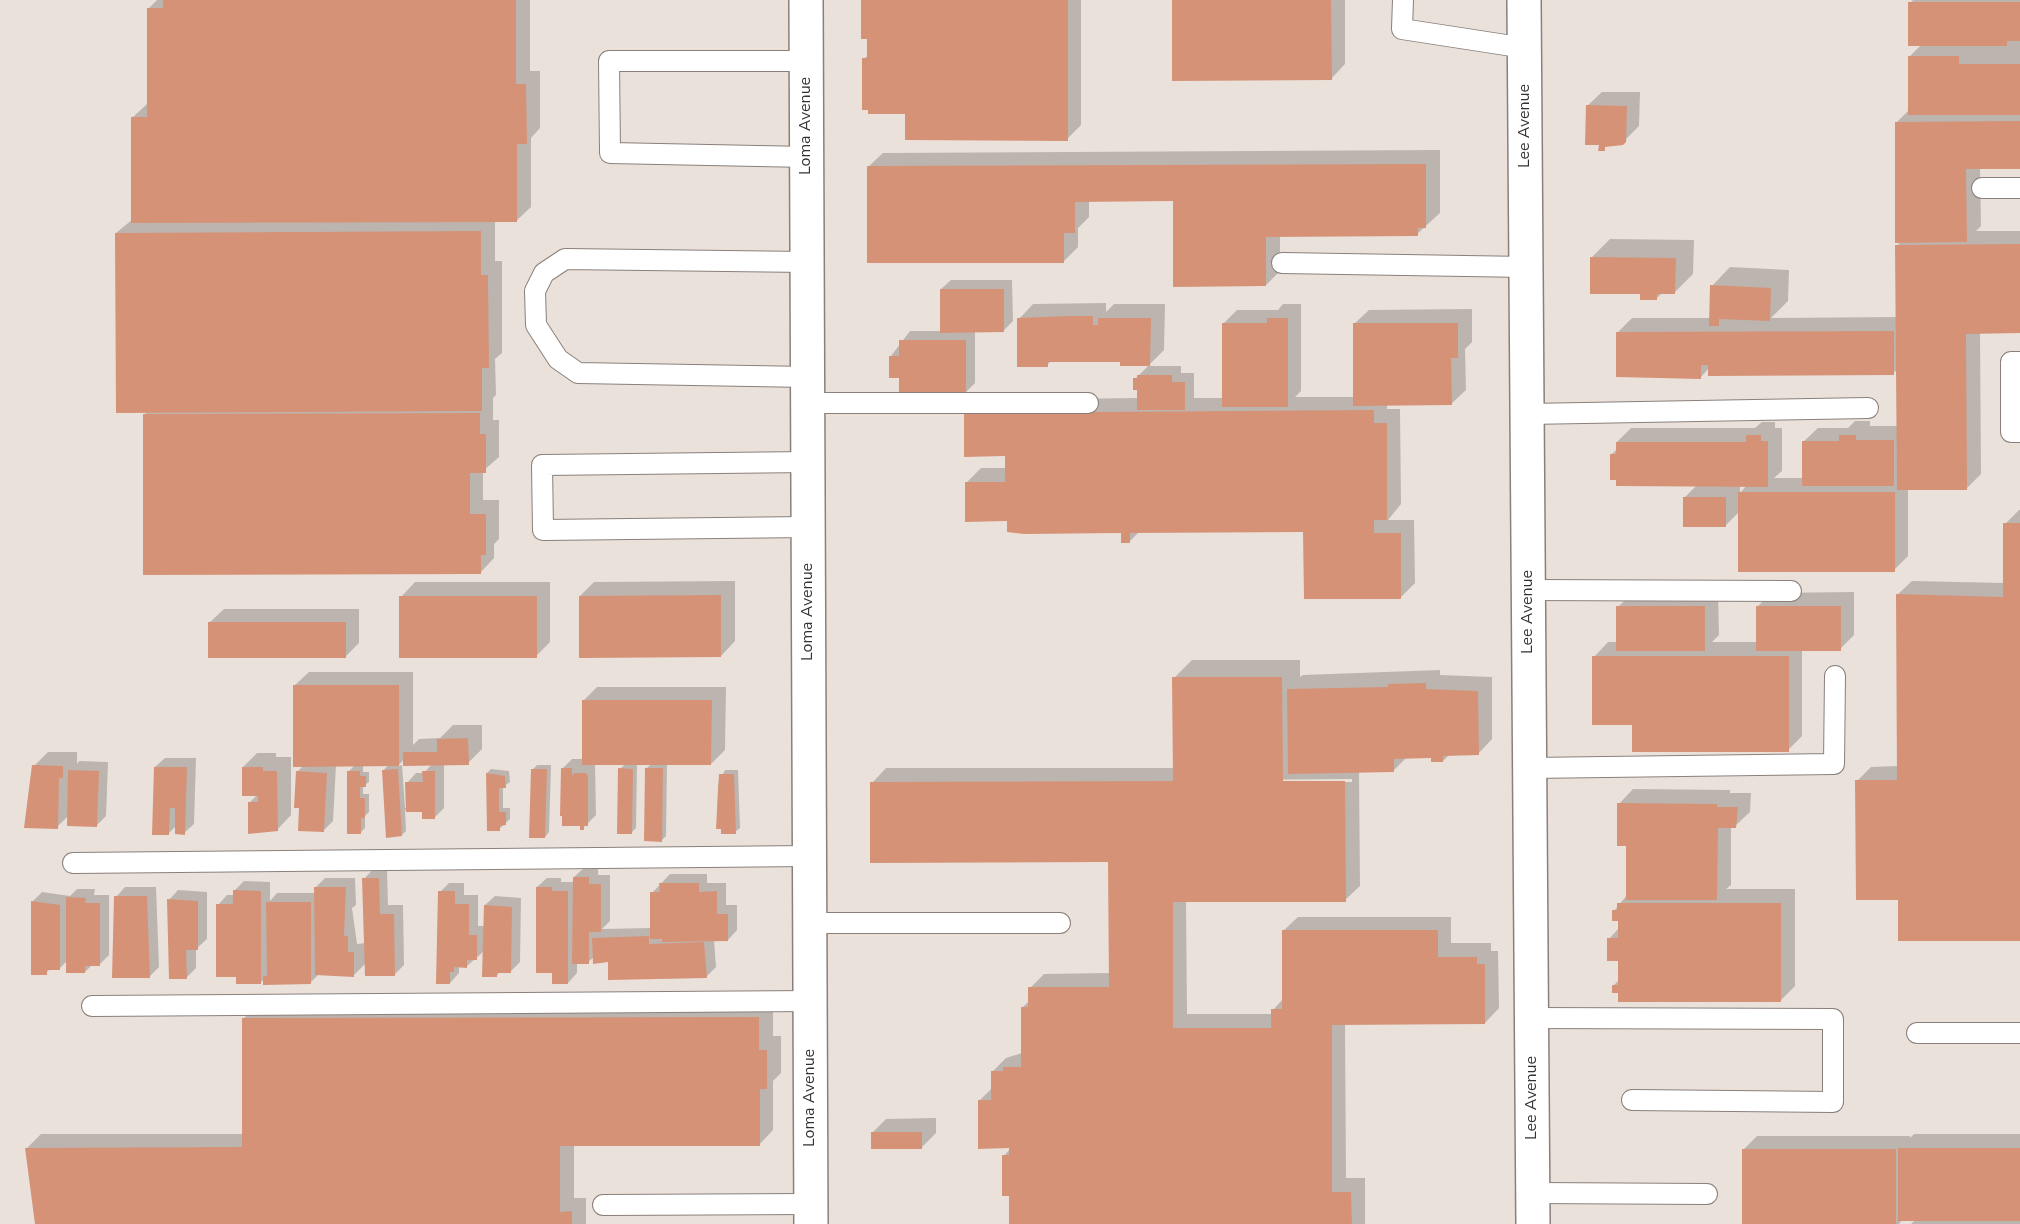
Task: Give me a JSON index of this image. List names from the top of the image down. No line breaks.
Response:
{"streets":{"street":["Loma Avenue","Lee Avenue"]}}
